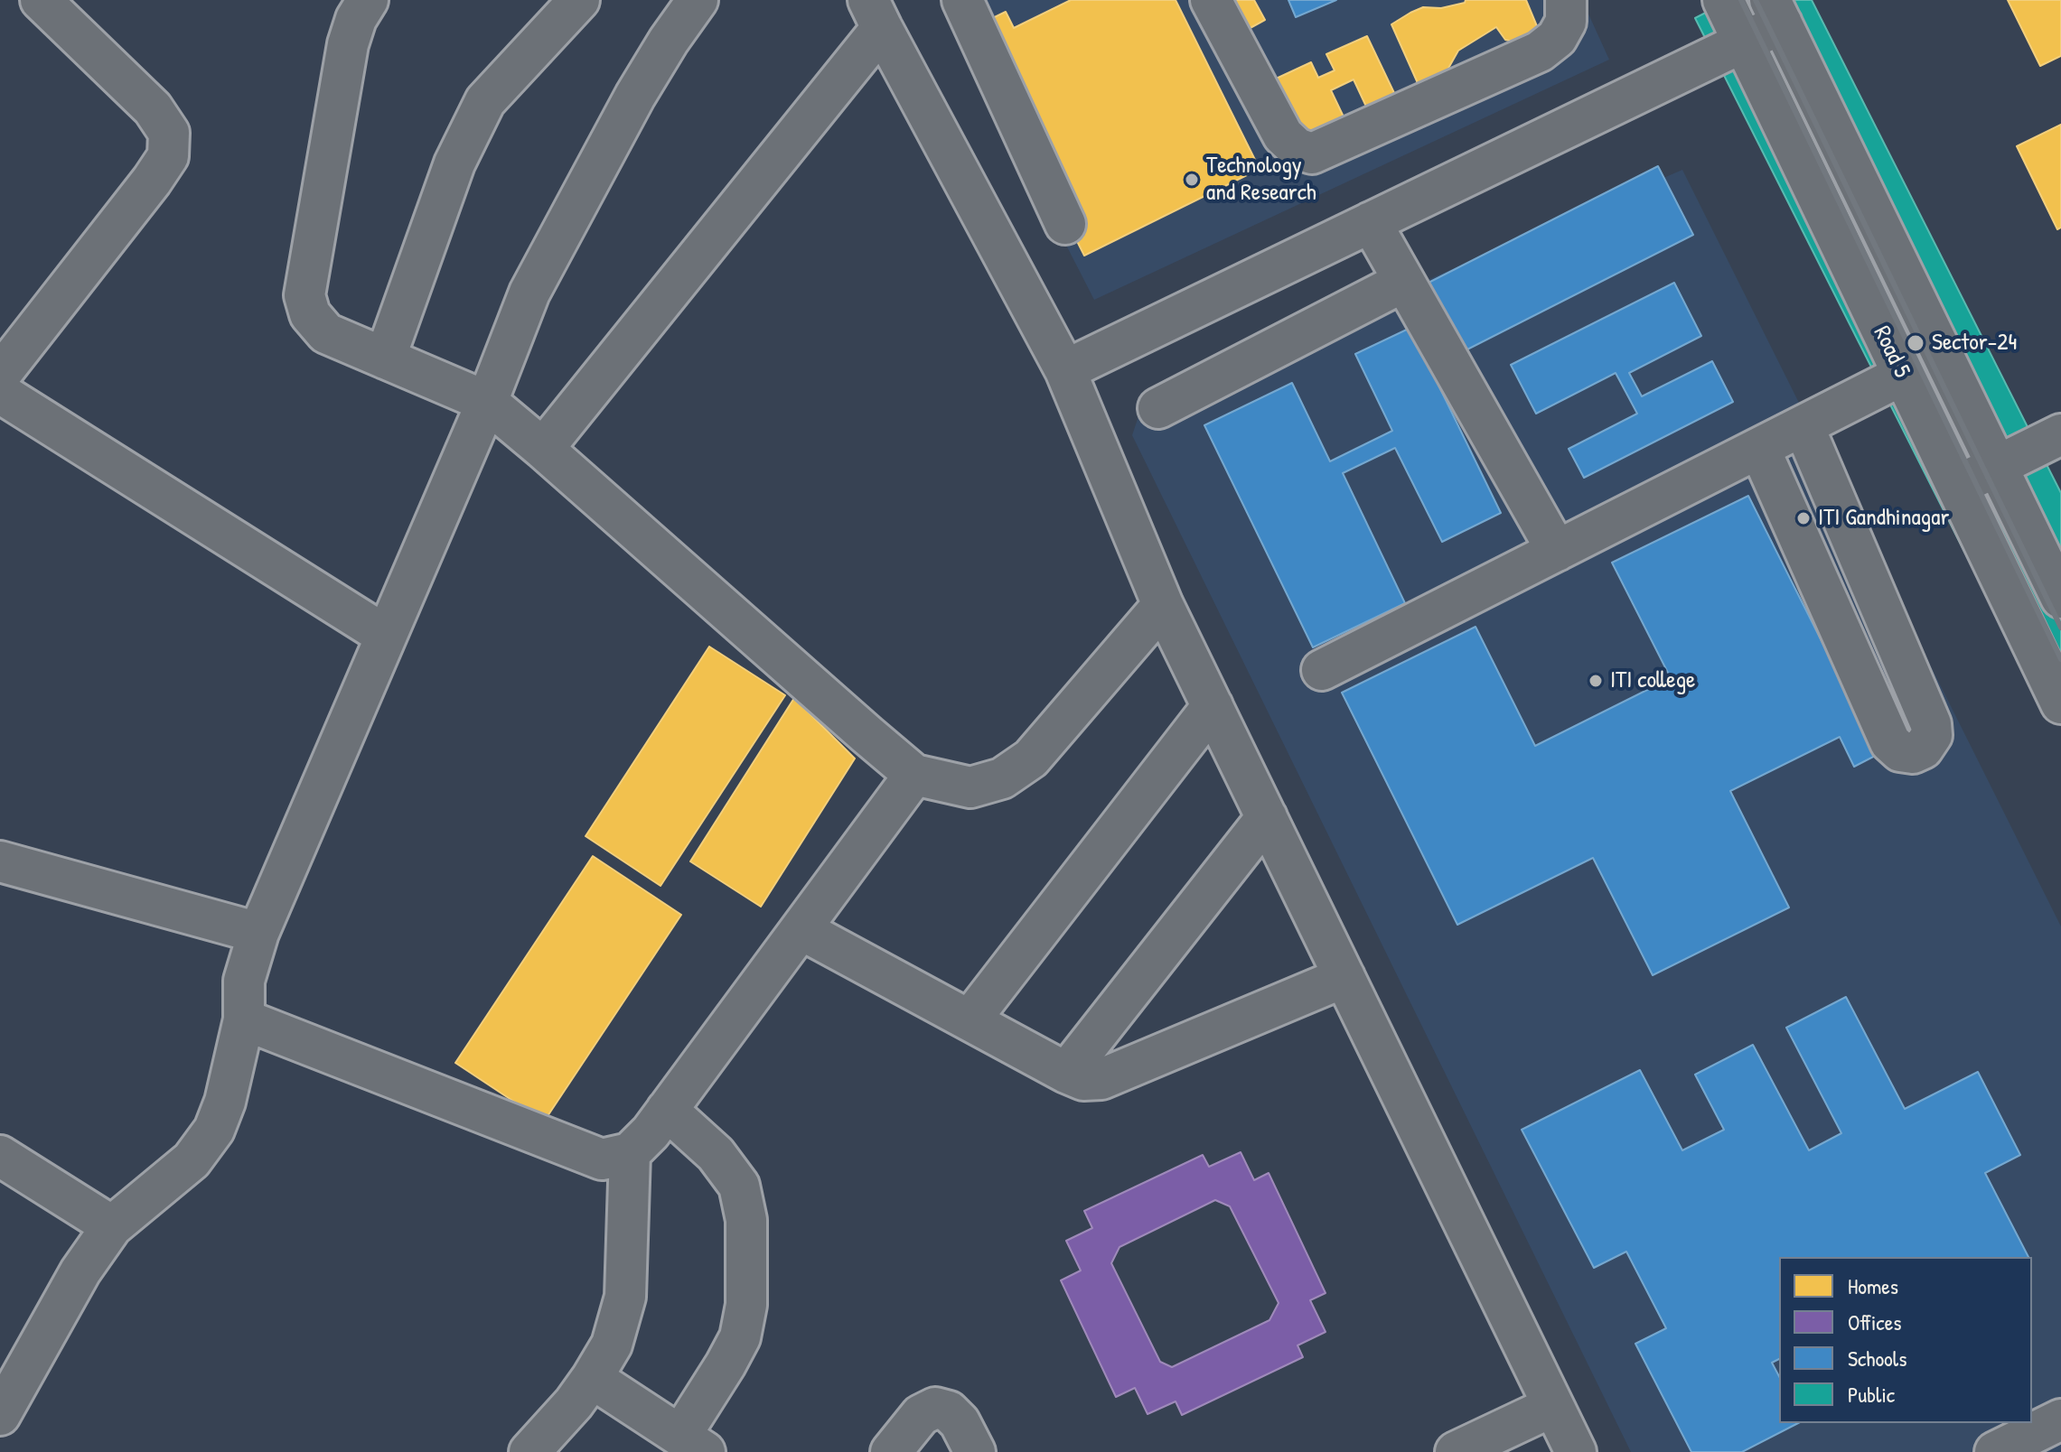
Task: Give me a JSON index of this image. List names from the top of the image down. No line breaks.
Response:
{"streets":{"street":["Road 5"]},"places":["Technology and Research","Sector-24","ITI Gandhinagar","ITI college"],"legend":["Homes","Offices","Schools","Public"]}
